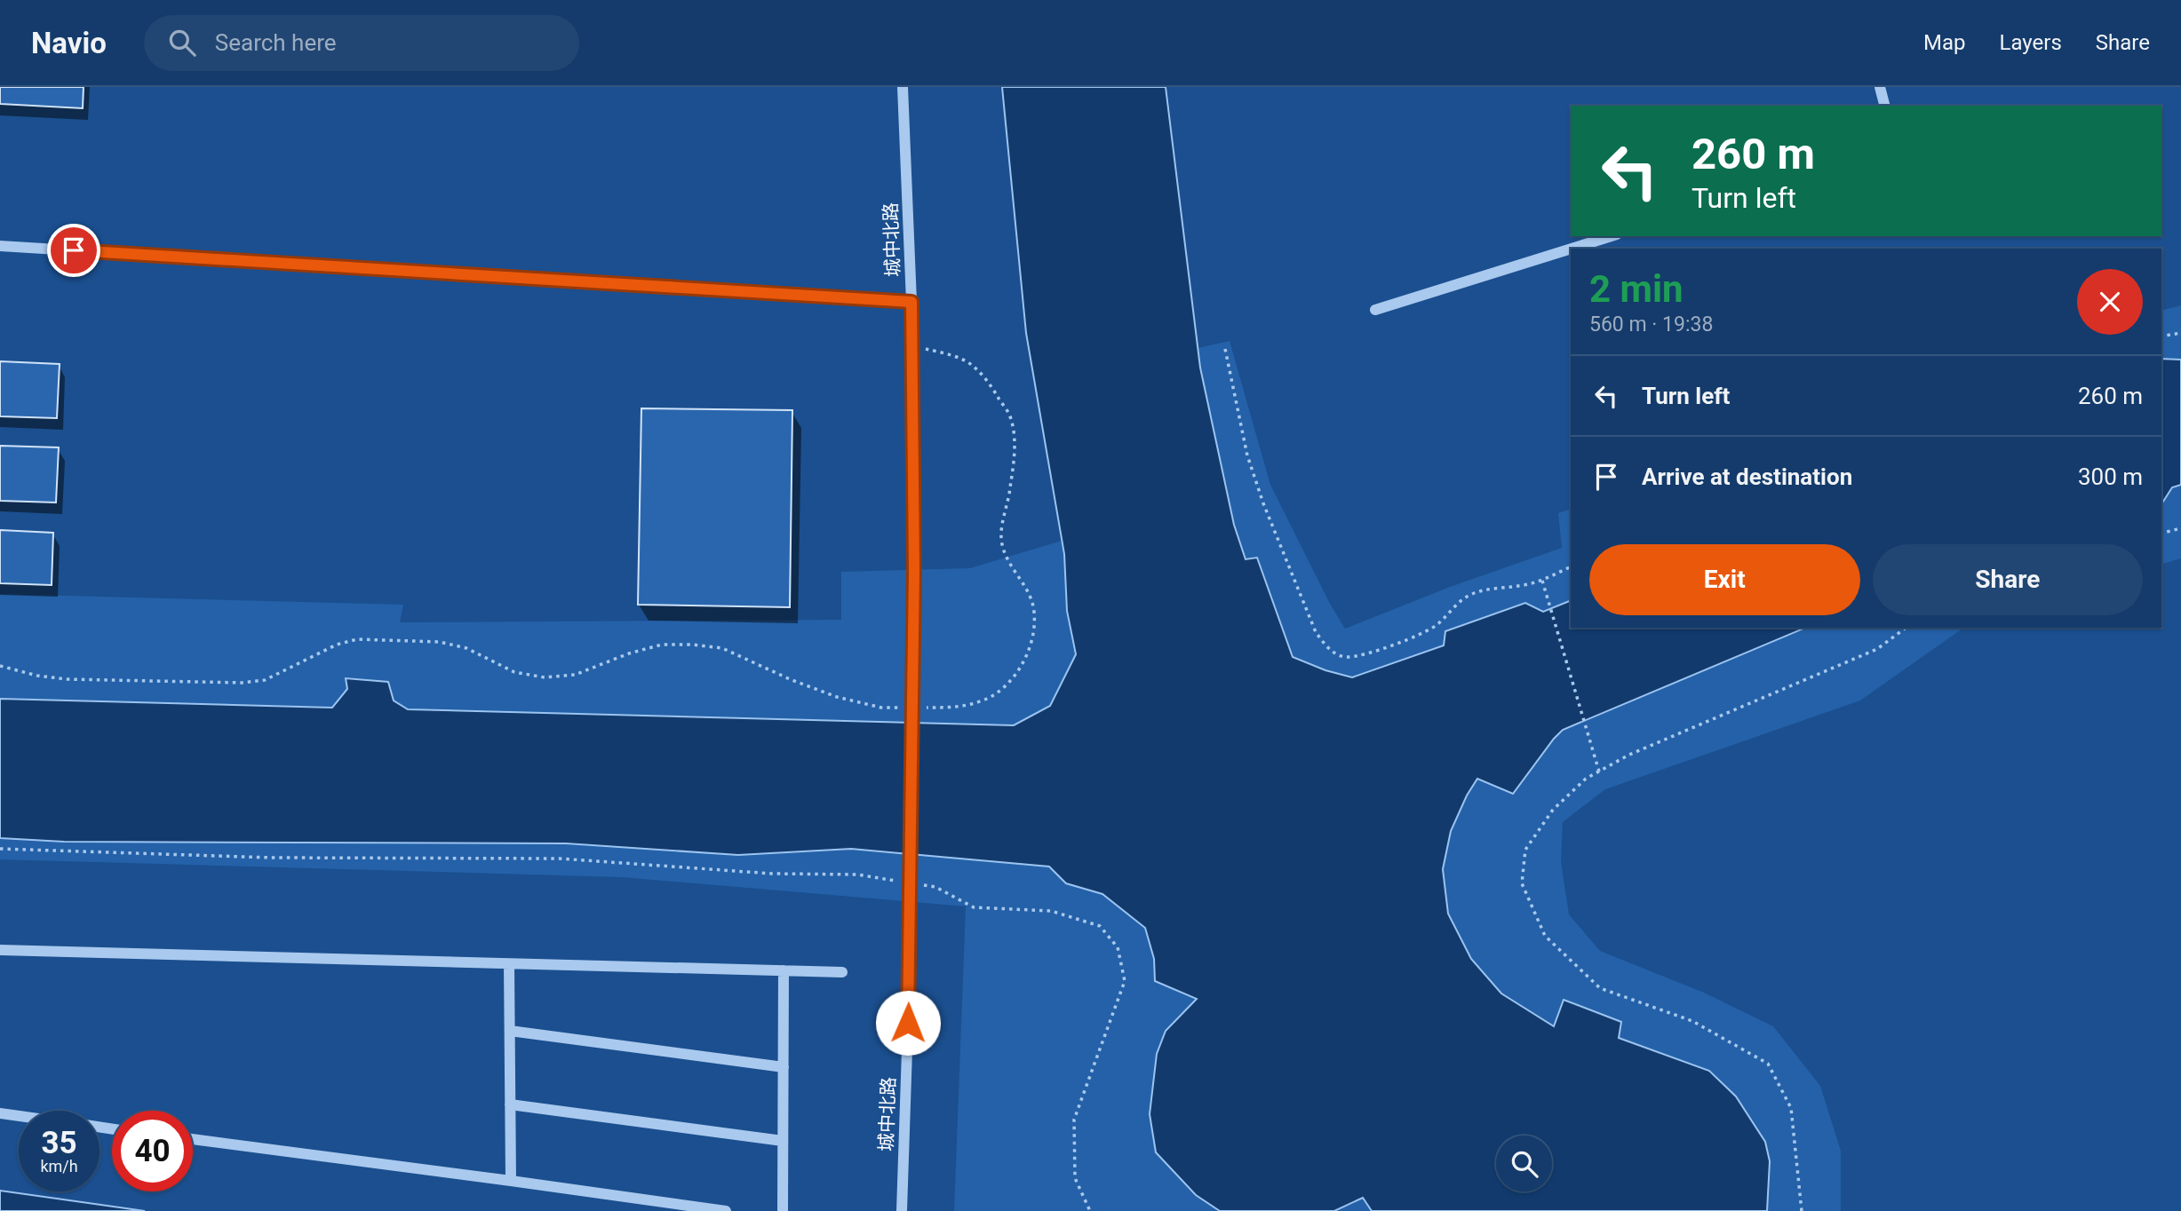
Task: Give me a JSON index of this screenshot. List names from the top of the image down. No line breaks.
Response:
{"streets":{"street":["城中北路"]},"page":{"header":"Navio","search":"Search here","nav":["Map","Layers","Share"],"turn":["260 m","Turn left"],"heading":["2 min","560 m · 19:38"],"list":[{"name":"Turn left","value":"260 m"},{"name":"Arrive at destination","value":"300 m"}],"buttons":["Exit","Share"],"speed":"35 km/h","limit":"40"}}
